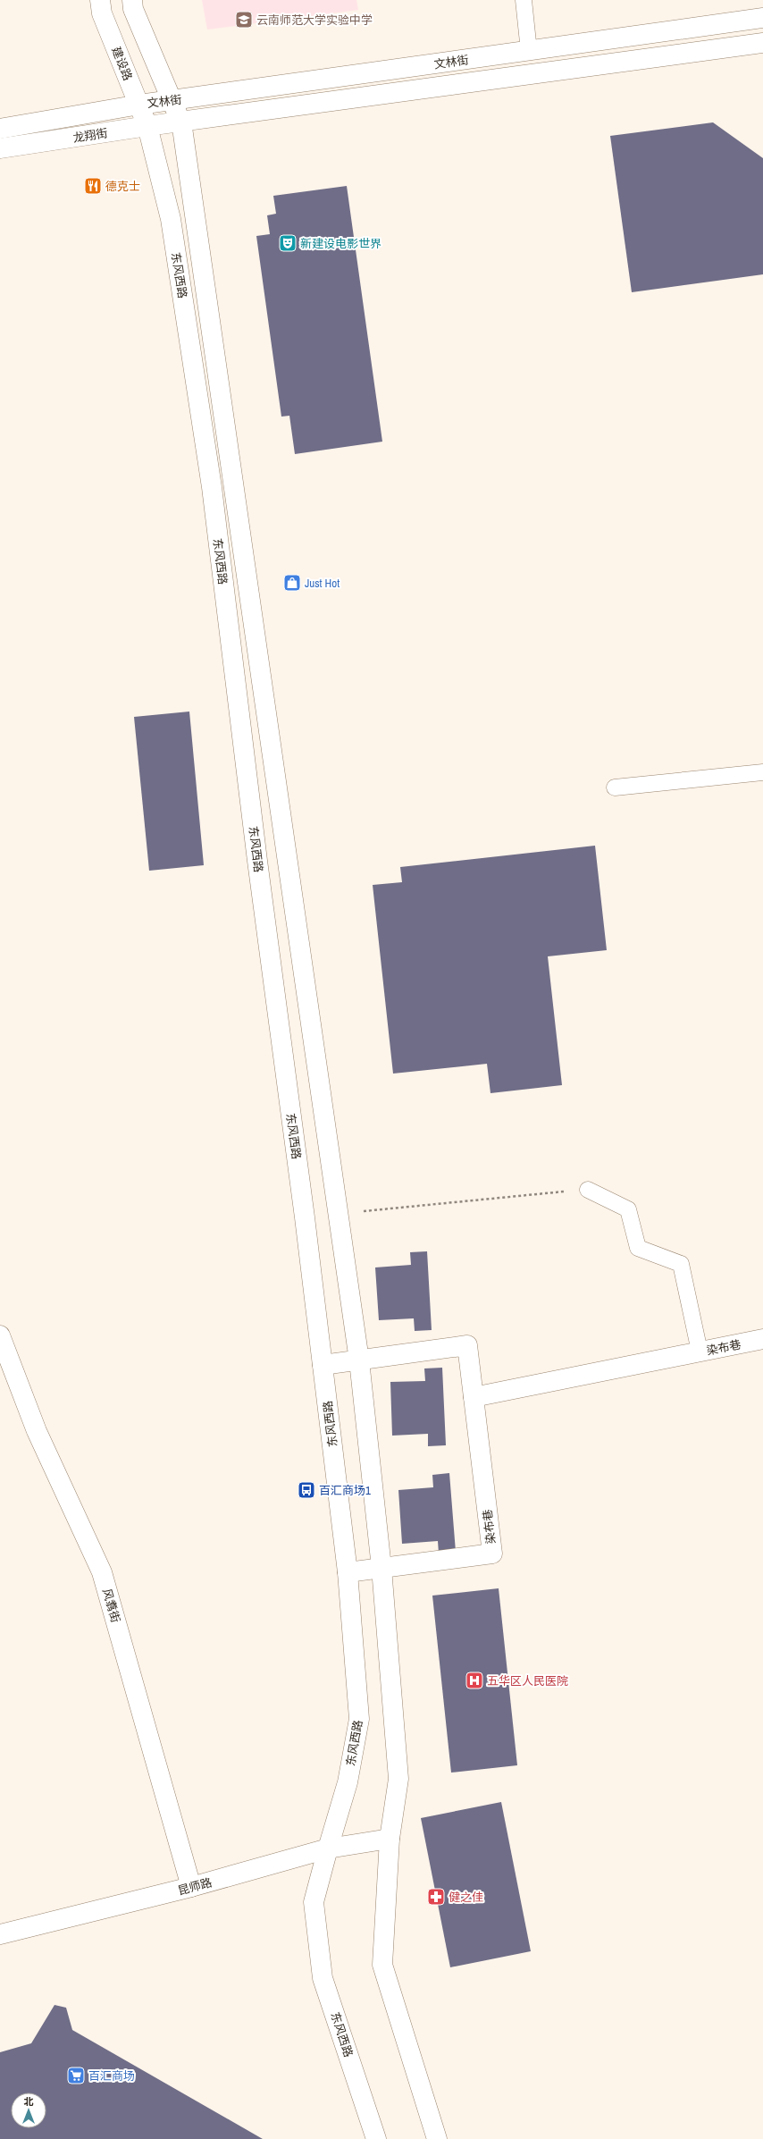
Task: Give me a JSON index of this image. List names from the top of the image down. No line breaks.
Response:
{"streets":{"street":["文林街","建设路","龙翔街","东风西路","染布巷","风翥街","昆师路"]},"crossings":[["文林街","建设路"],["文林街","龙翔街"],["文林街","东风西路"],["建设路","龙翔街"],["建设路","东风西路"],["龙翔街","东风西路"],["东风西路","染布巷"],["东风西路","昆师路"],["风翥街","昆师路"]],"places":{"school or university":["云南师范大学实验中学"],"restaurant":["德克士"],"theatre":["新建设电影世界"],"shop":["Just Hot"],"bus stop":["百汇商场1"],"hospital":["五华区人民医院"],"pharmacy":["健之佳"],"supermarket":["百汇商场"]},"north":"top"}
